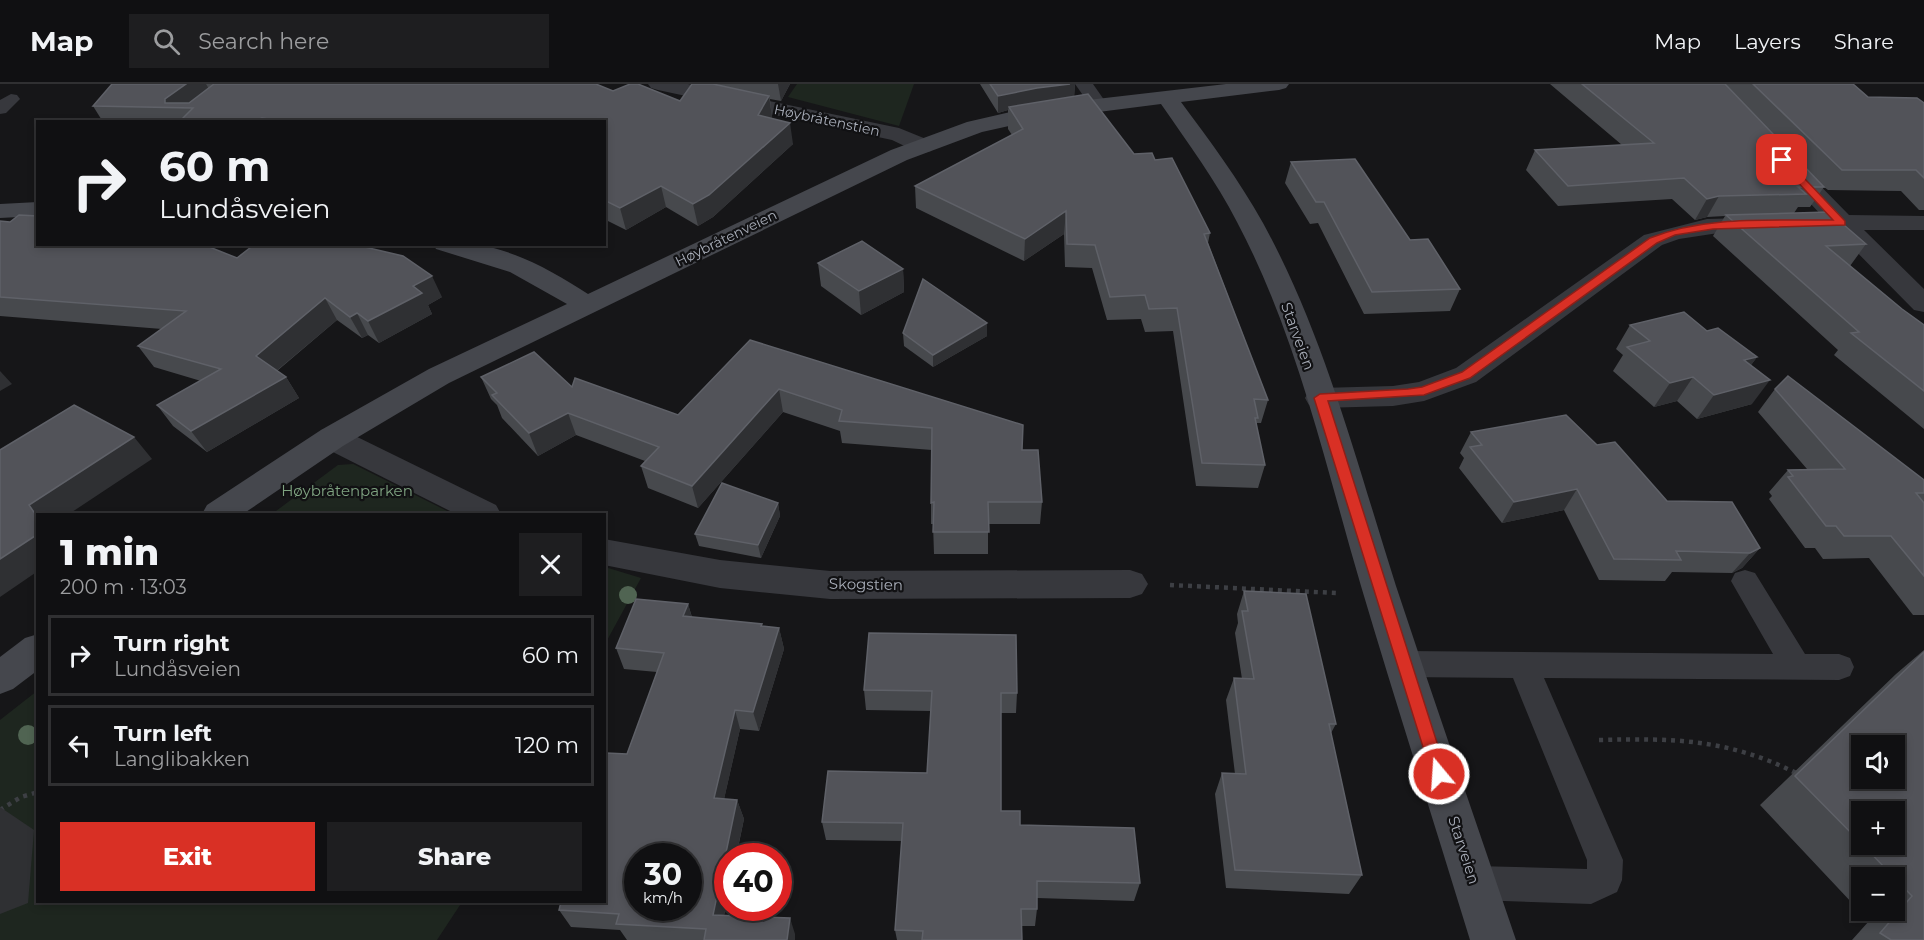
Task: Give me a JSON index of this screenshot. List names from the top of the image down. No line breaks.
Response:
{"streets":{"street":["Høybråtenstien","Høybråtenveien","Starveien","Skogstien"]},"crossings":[["Høybråtenstien","Høybråtenveien"],["Høybråtenveien","Starveien"]],"parks":["Høybråtenparken"],"page":{"header":"Map","search":"Search here","nav":["Map","Layers","Share"],"turn":["60 m","Lundåsveien"],"heading":["1 min","200 m · 13:03"],"list":[{"name":"Turn right","note":"Lundåsveien","value":"60 m"},{"name":"Turn left","note":"Langlibakken","value":"120 m"}],"map_buttons":["+","−"],"buttons":["Exit","Share"],"speed":"30 km/h","limit":"40"}}
